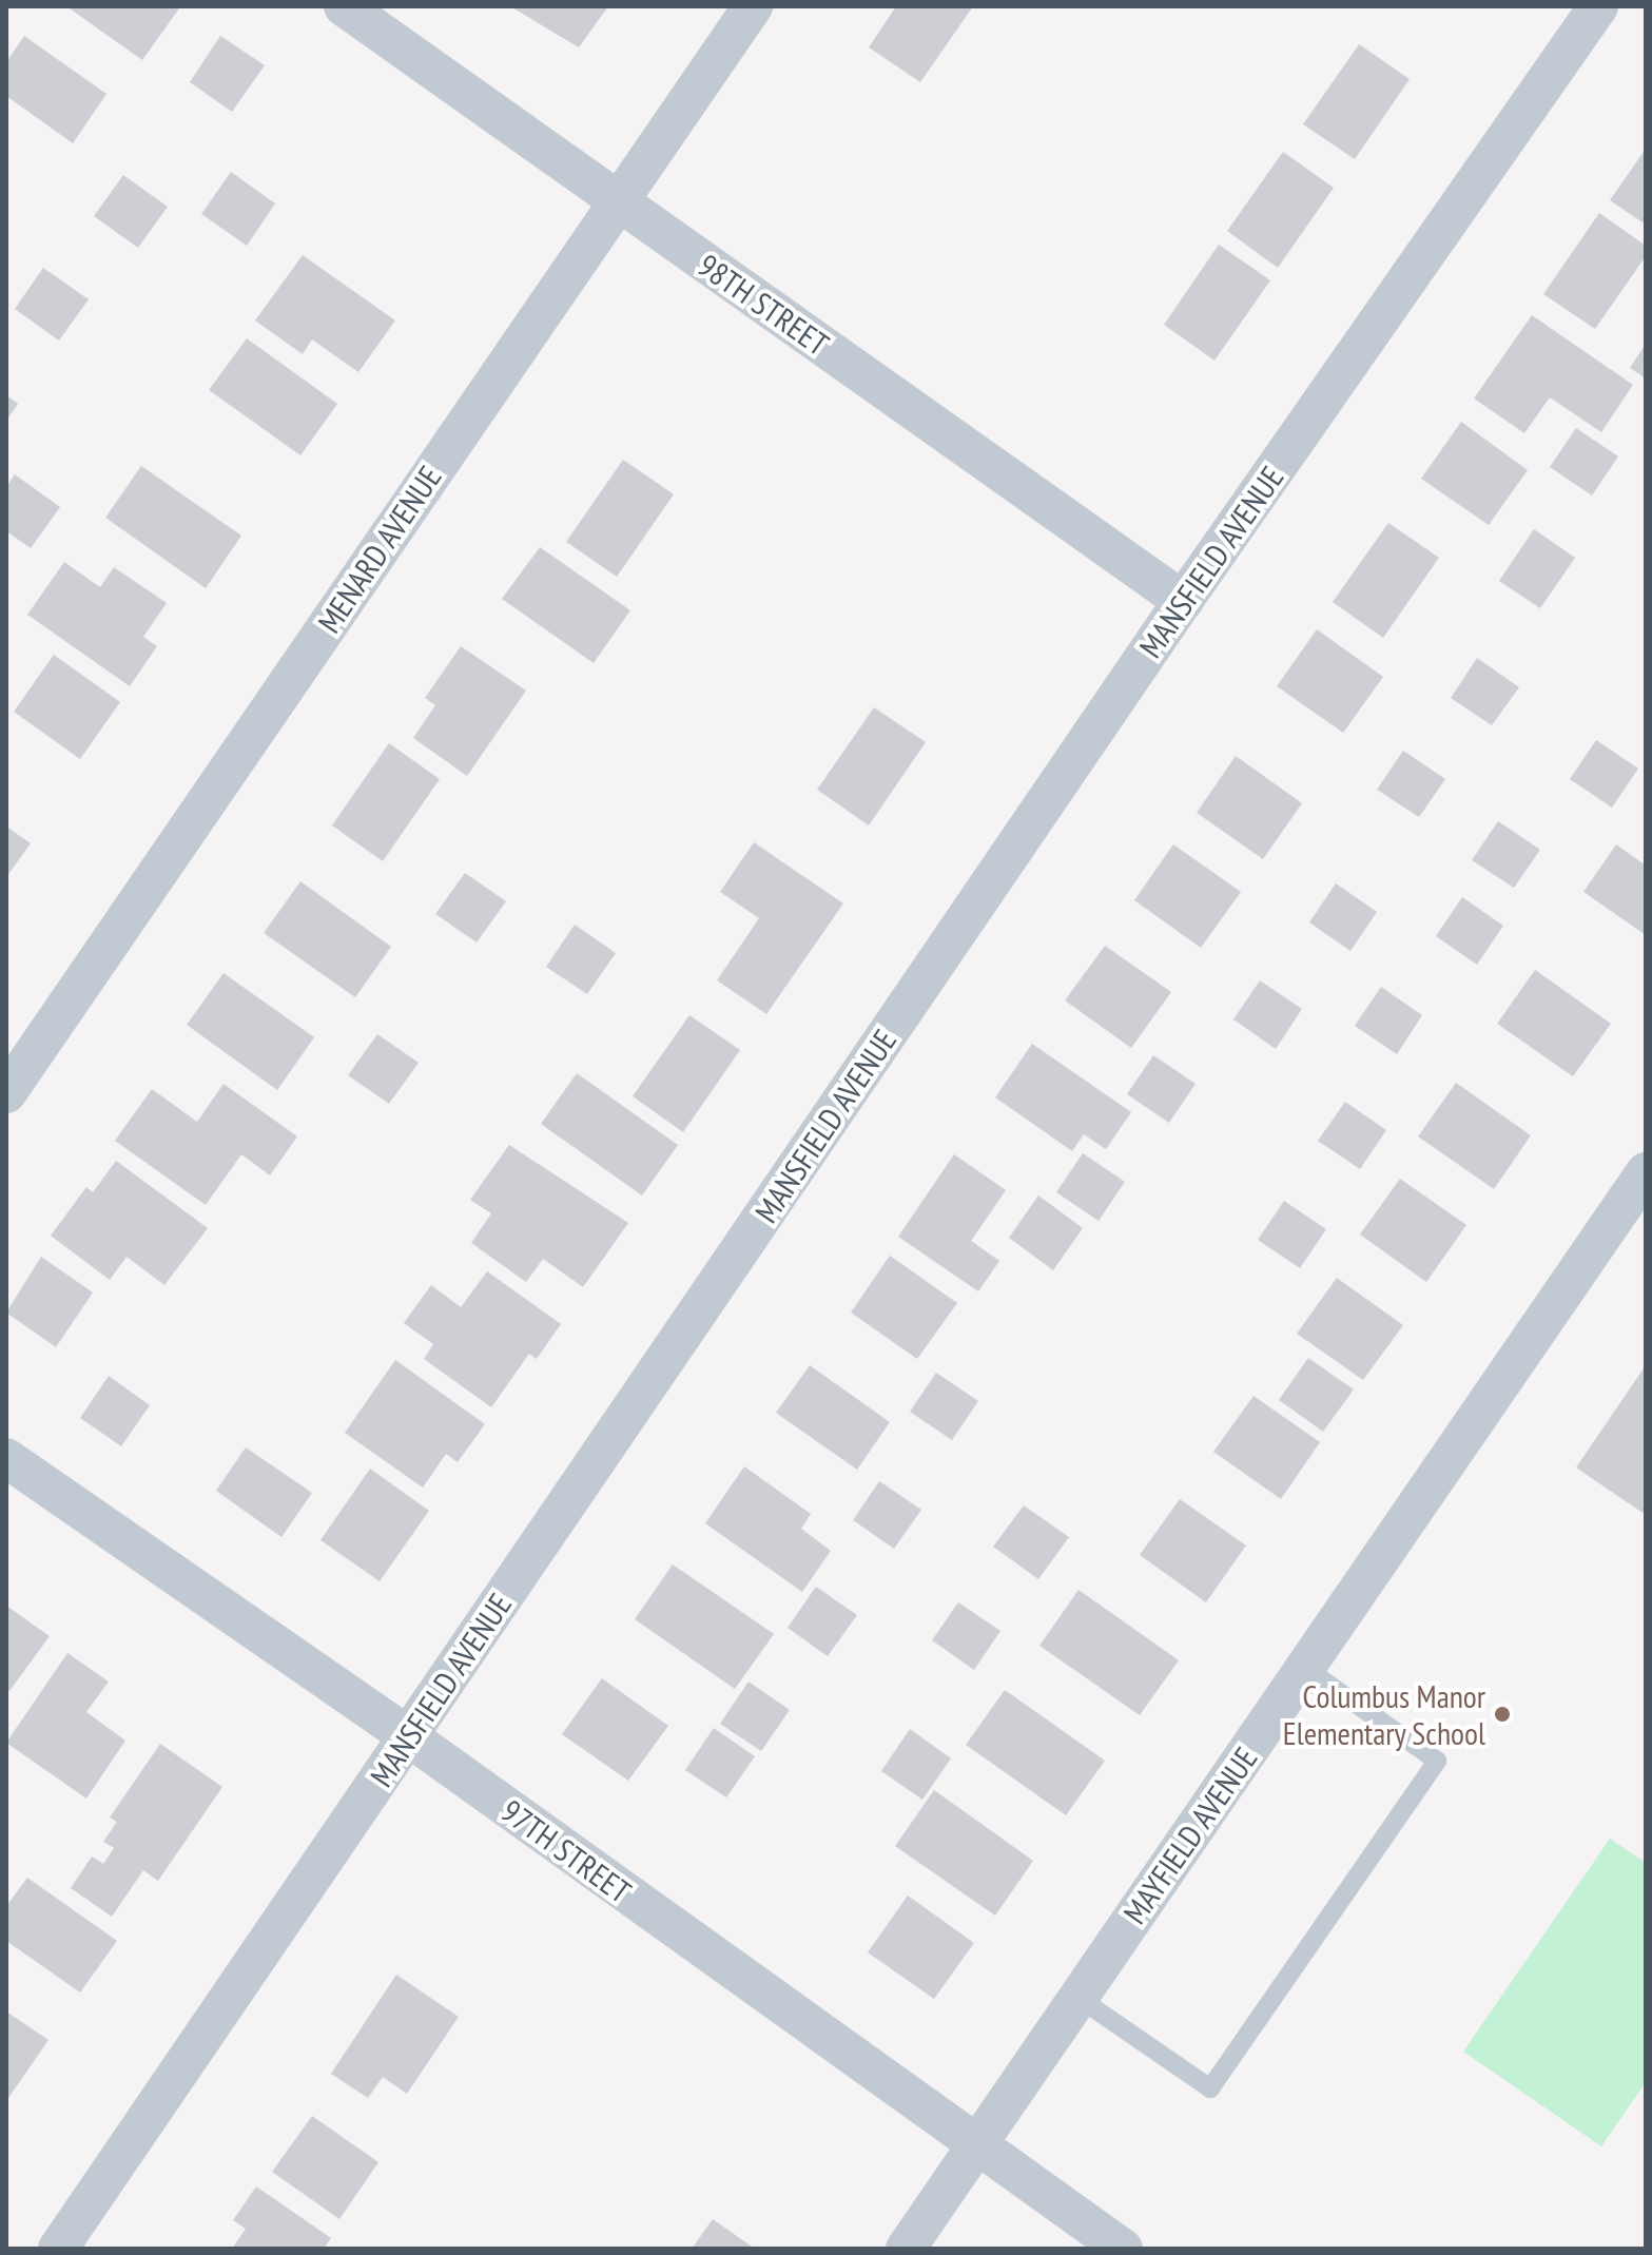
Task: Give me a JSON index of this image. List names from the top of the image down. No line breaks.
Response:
{"streets":{"street":["98TH STREET","MENARD AVENUE","MANSFIELD AVENUE","MAYFIELD AVENUE","97TH STREET"]},"crossings":[["98TH STREET","MENARD AVENUE"],["98TH STREET","MANSFIELD AVENUE"],["MANSFIELD AVENUE","97TH STREET"],["MAYFIELD AVENUE","97TH STREET"]],"places":["Columbus Manor Elementary School"]}
